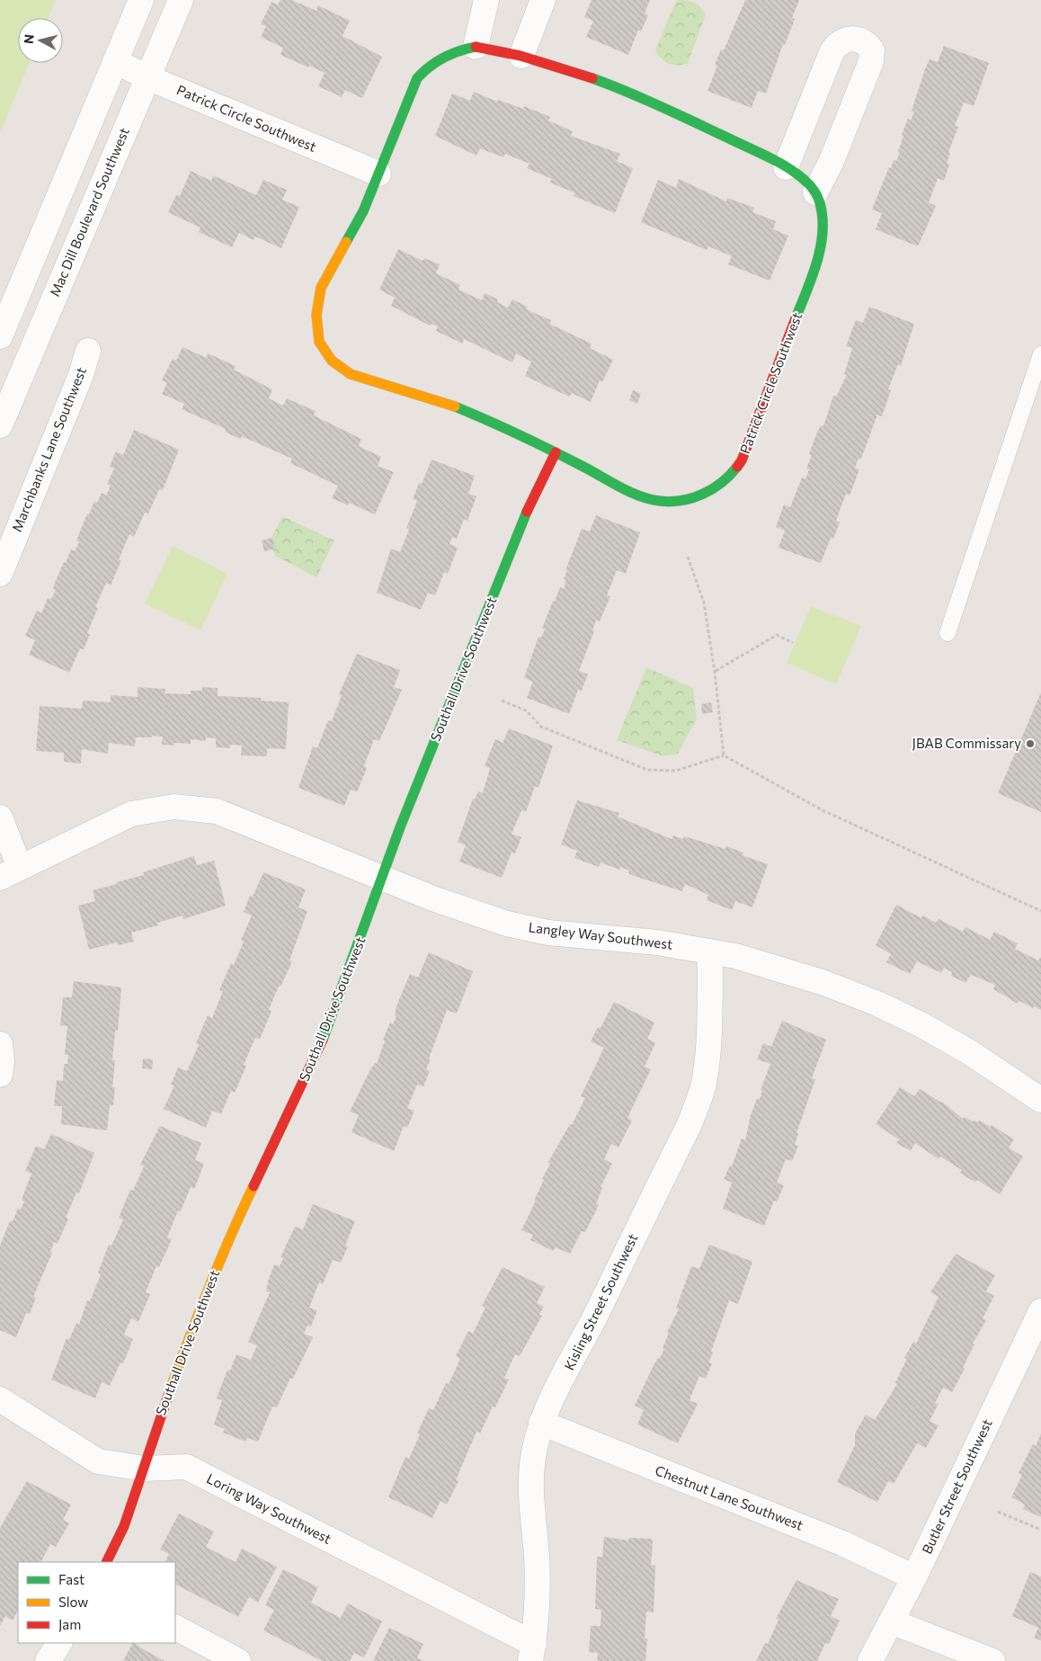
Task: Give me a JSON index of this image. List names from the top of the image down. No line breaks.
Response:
{"streets":{"street":["Patrick Circle Southwest","Mac Dill Boulevard Southwest","Marchbanks Lane Southwest","Southall Drive Southwest","Langley Way Southwest","Kisling Street Southwest","Butler Street Southwest","Chestnut Lane Southwest","Loring Way Southwest"]},"crossings":[["Patrick Circle Southwest","Mac Dill Boulevard Southwest"],["Patrick Circle Southwest","Southall Drive Southwest"],["Southall Drive Southwest","Langley Way Southwest"],["Southall Drive Southwest","Loring Way Southwest"],["Langley Way Southwest","Kisling Street Southwest"],["Kisling Street Southwest","Chestnut Lane Southwest"],["Kisling Street Southwest","Loring Way Southwest"],["Butler Street Southwest","Chestnut Lane Southwest"]],"places":["JBAB Commissary"],"legend":["Fast","Slow","Jam"],"north":"left"}
